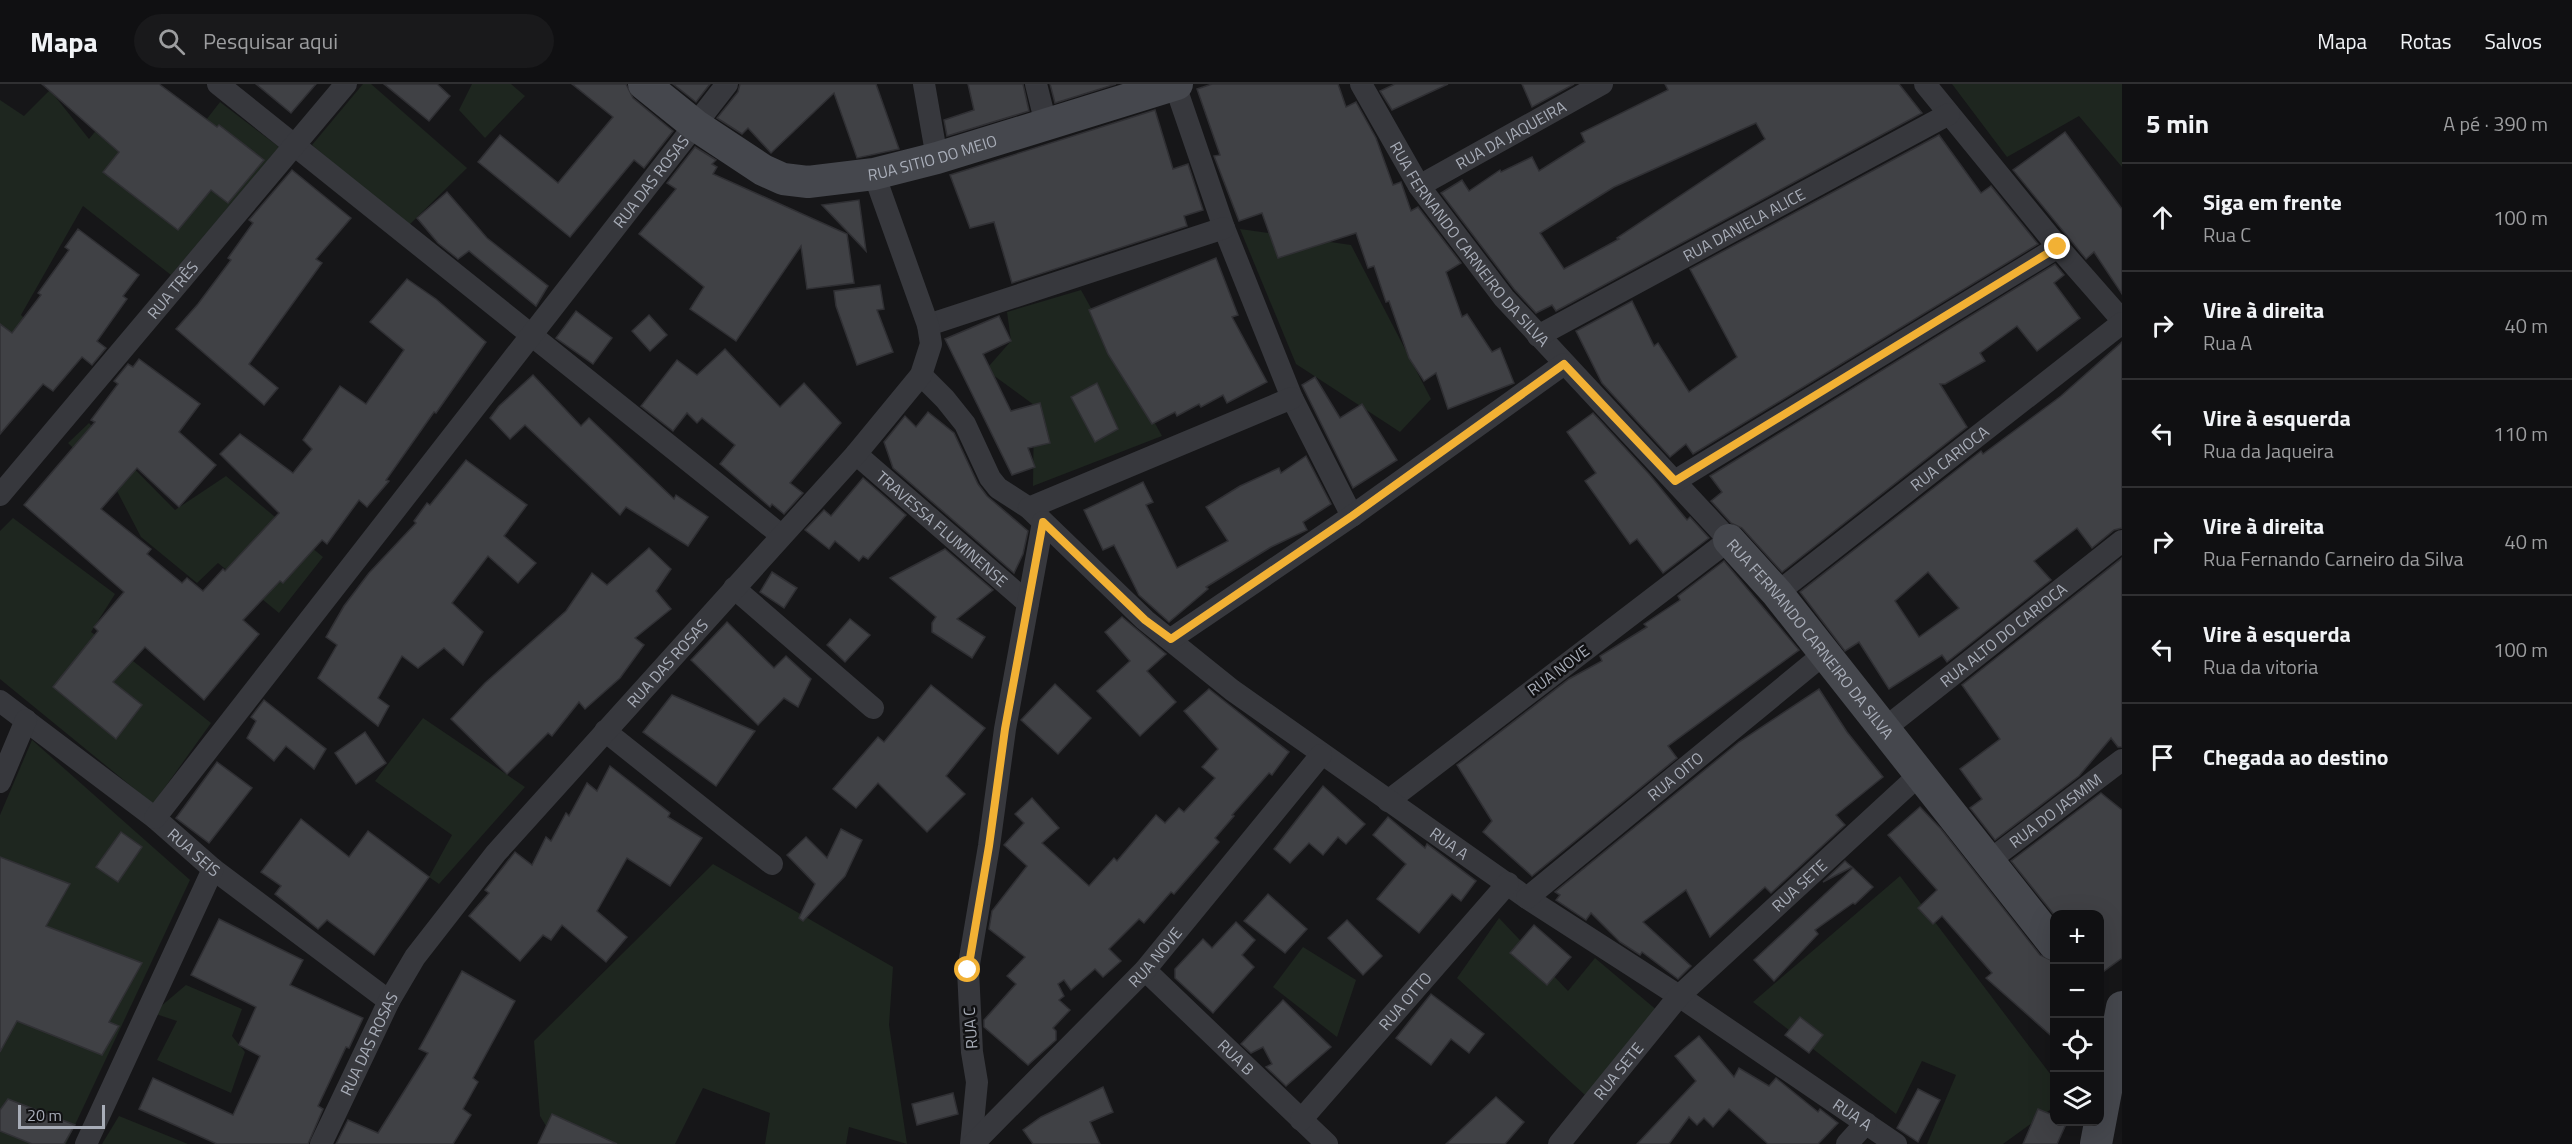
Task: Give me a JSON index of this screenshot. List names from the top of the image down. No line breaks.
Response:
{"streets":{"street":["RUA DA JAQUEIRA","RUA SITIO DO MEIO","RUA DAS ROSAS","RUA DANIELA ALICE","RUA FERNANDO CARNEIRO DA SILVA","RUA TRÊS","RUA CARIOCA","TRAVESSA FLUMINENSE","RUA ALTO DO CARIOCA","RUA NOVE","RUA OITO","RUA DO JASMIM","RUA A","RUA SEIS","RUA SETE","RUA OTTO","RUA C","RUA B"]},"crossings":[["RUA DA JAQUEIRA","RUA FERNANDO CARNEIRO DA SILVA"],["RUA SITIO DO MEIO","RUA DAS ROSAS"],["RUA DAS ROSAS","TRAVESSA FLUMINENSE"],["RUA DAS ROSAS","RUA A"],["RUA DAS ROSAS","RUA SEIS"],["RUA DANIELA ALICE","RUA FERNANDO CARNEIRO DA SILVA"],["RUA FERNANDO CARNEIRO DA SILVA","RUA CARIOCA"],["RUA FERNANDO CARNEIRO DA SILVA","RUA ALTO DO CARIOCA"],["RUA FERNANDO CARNEIRO DA SILVA","RUA NOVE"],["RUA FERNANDO CARNEIRO DA SILVA","RUA OITO"],["RUA FERNANDO CARNEIRO DA SILVA","RUA DO JASMIM"],["RUA FERNANDO CARNEIRO DA SILVA","RUA SETE"],["TRAVESSA FLUMINENSE","RUA C"],["RUA NOVE","RUA A"],["RUA NOVE","RUA C"],["RUA NOVE","RUA B"],["RUA OITO","RUA A"],["RUA A","RUA SETE"],["RUA A","RUA OTTO"],["RUA A","RUA C"],["RUA OTTO","RUA B"]],"scale_bar":"20 m","page":{"header":"Mapa","search":"Pesquisar aqui","nav":["Mapa","Rotas","Salvos"],"heading":["5 min","A pé · 390 m"],"list":[["Siga em frente","Rua C","100 m"],["Vire à direita","Rua A","40 m"],["Vire à esquerda","Rua da Jaqueira","110 m"],["Vire à direita","Rua Fernando Carneiro da Silva","40 m"],["Vire à esquerda","Rua da vitoria","100 m"],"Chegada ao destino"],"map_buttons":["+","−"],"scale":"20 m"}}
